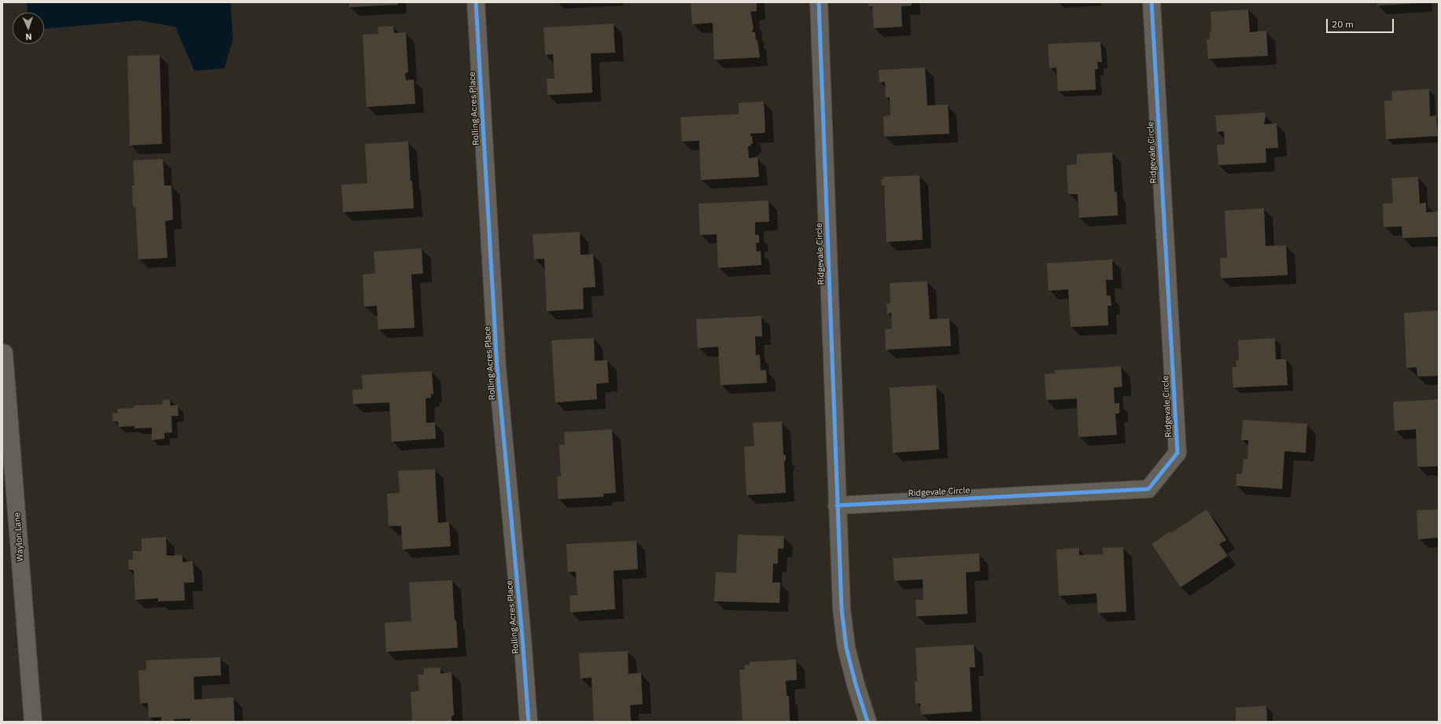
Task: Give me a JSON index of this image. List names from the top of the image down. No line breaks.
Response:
{"streets":{"street":["Rolling Acres Place","Ridgevale Circle","Waylon Lane"]},"scale_bar":"20 m","north":"bottom"}
